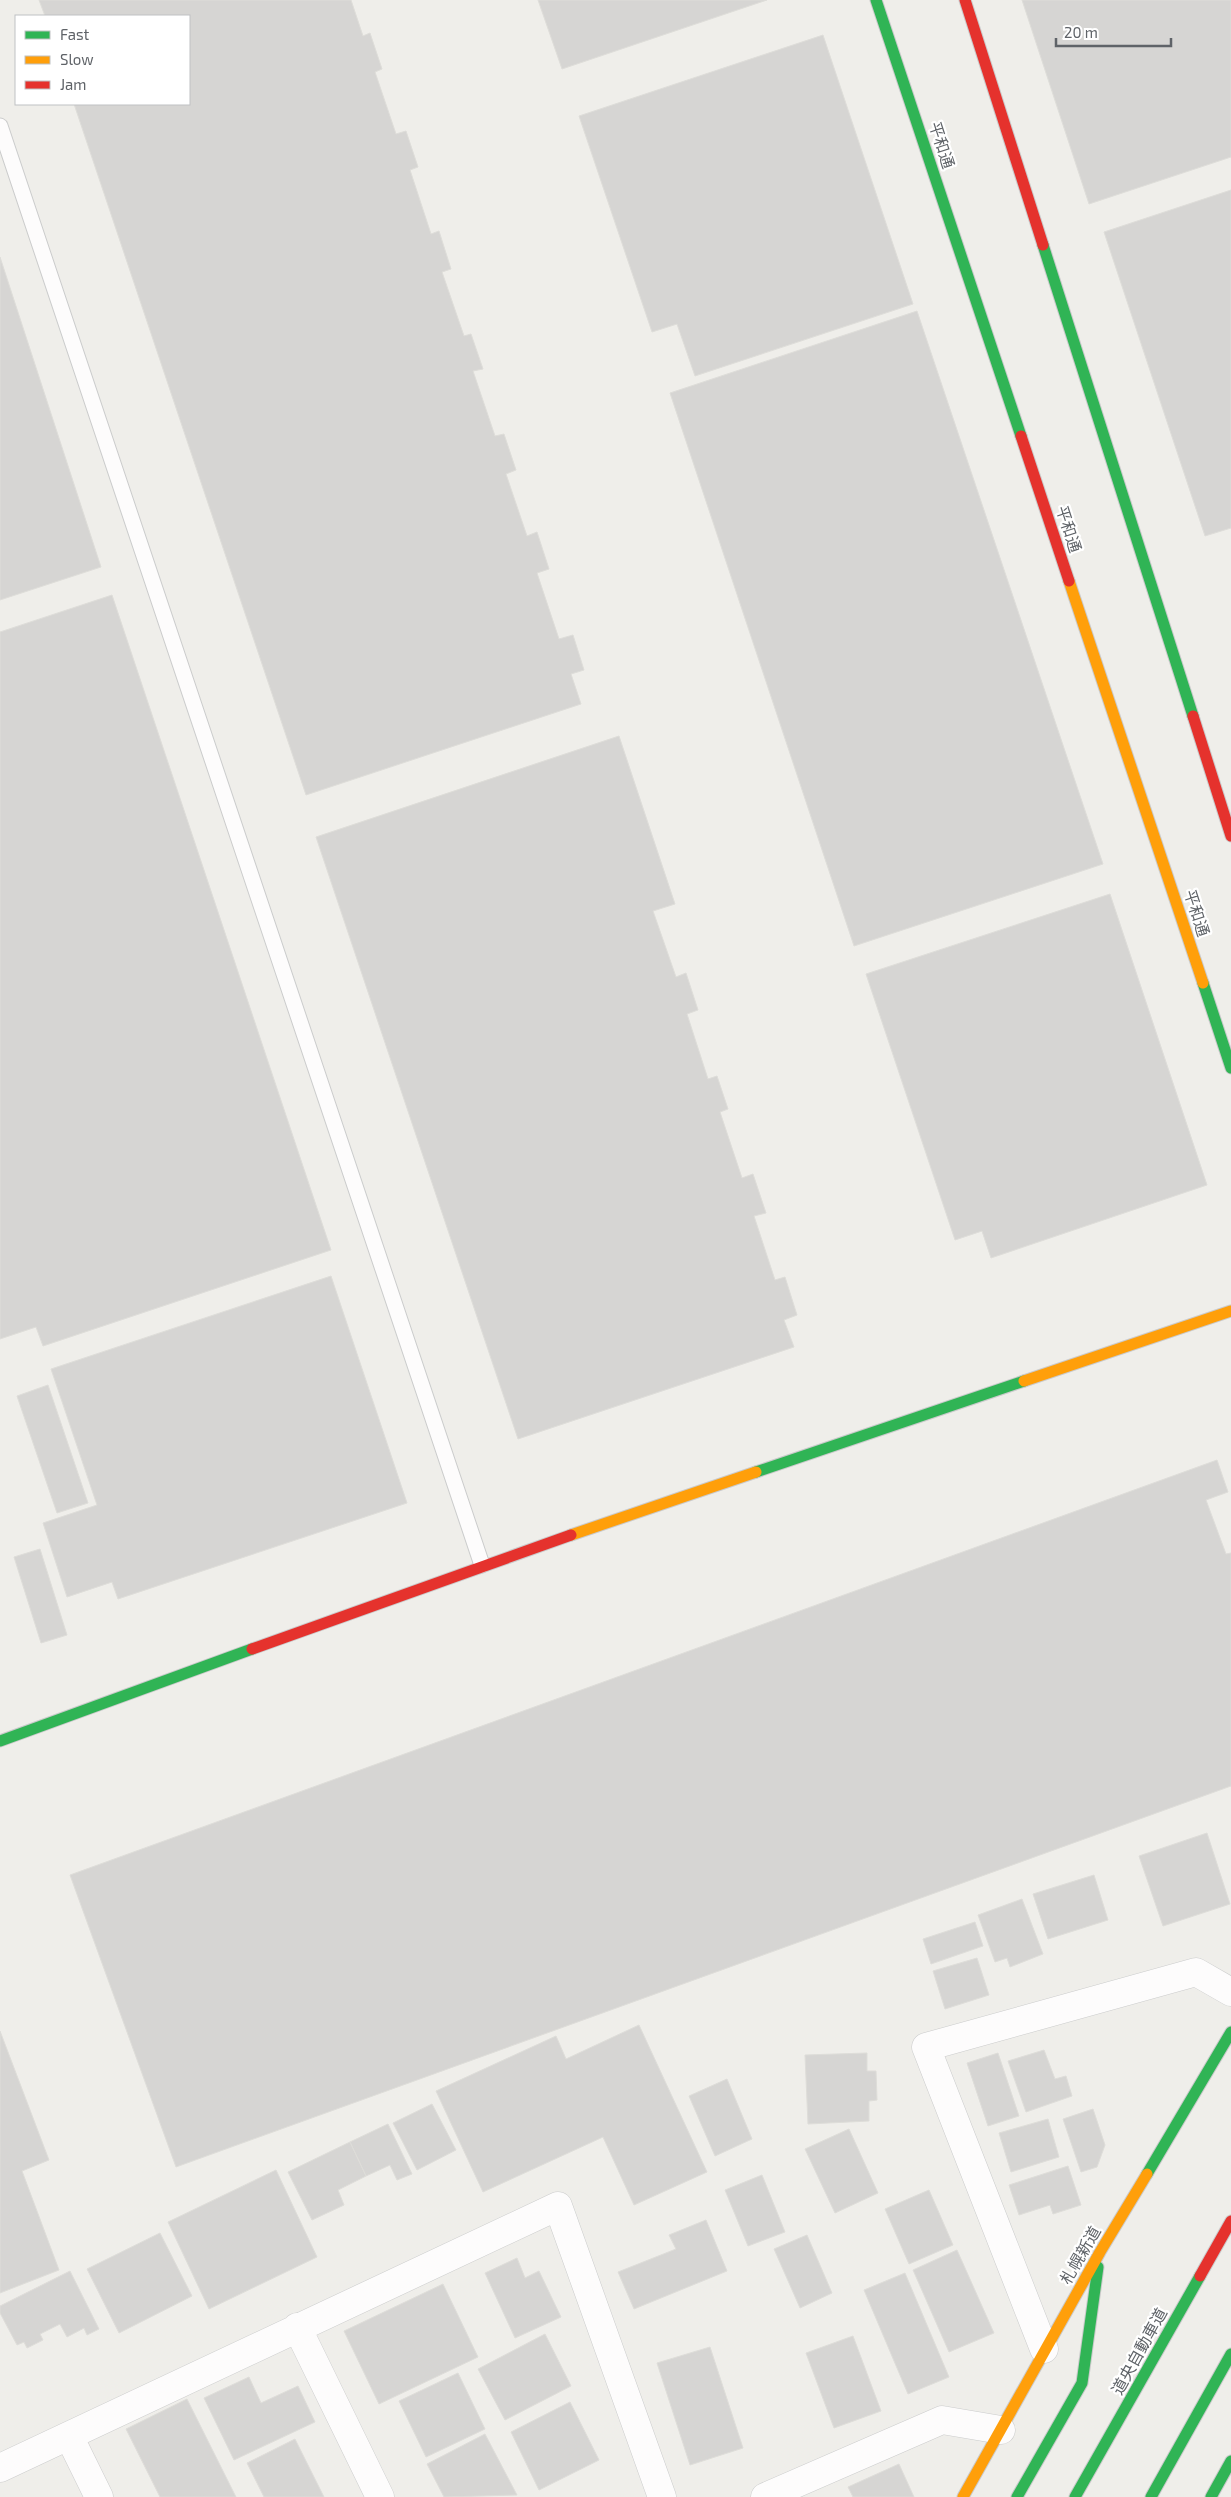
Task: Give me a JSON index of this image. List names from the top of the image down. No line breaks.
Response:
{"streets":{"main road":["平和通","札幌新道","道央自動車道"]},"legend":["Fast","Slow","Jam"],"scale_bar":"20 m"}
